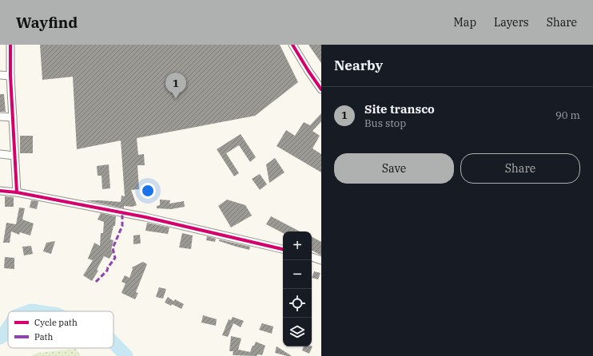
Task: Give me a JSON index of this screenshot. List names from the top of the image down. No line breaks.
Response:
{"legend":["Cycle path","Path"],"page":{"header":"Wayfind","nav":["Map","Layers","Share"],"heading":"Nearby","pins":"1","list":[{"mark":"1","name":"Site transco","note":"Bus stop","value":"90 m"}],"buttons":["Save","Share"],"map_buttons":["+","−"]}}
